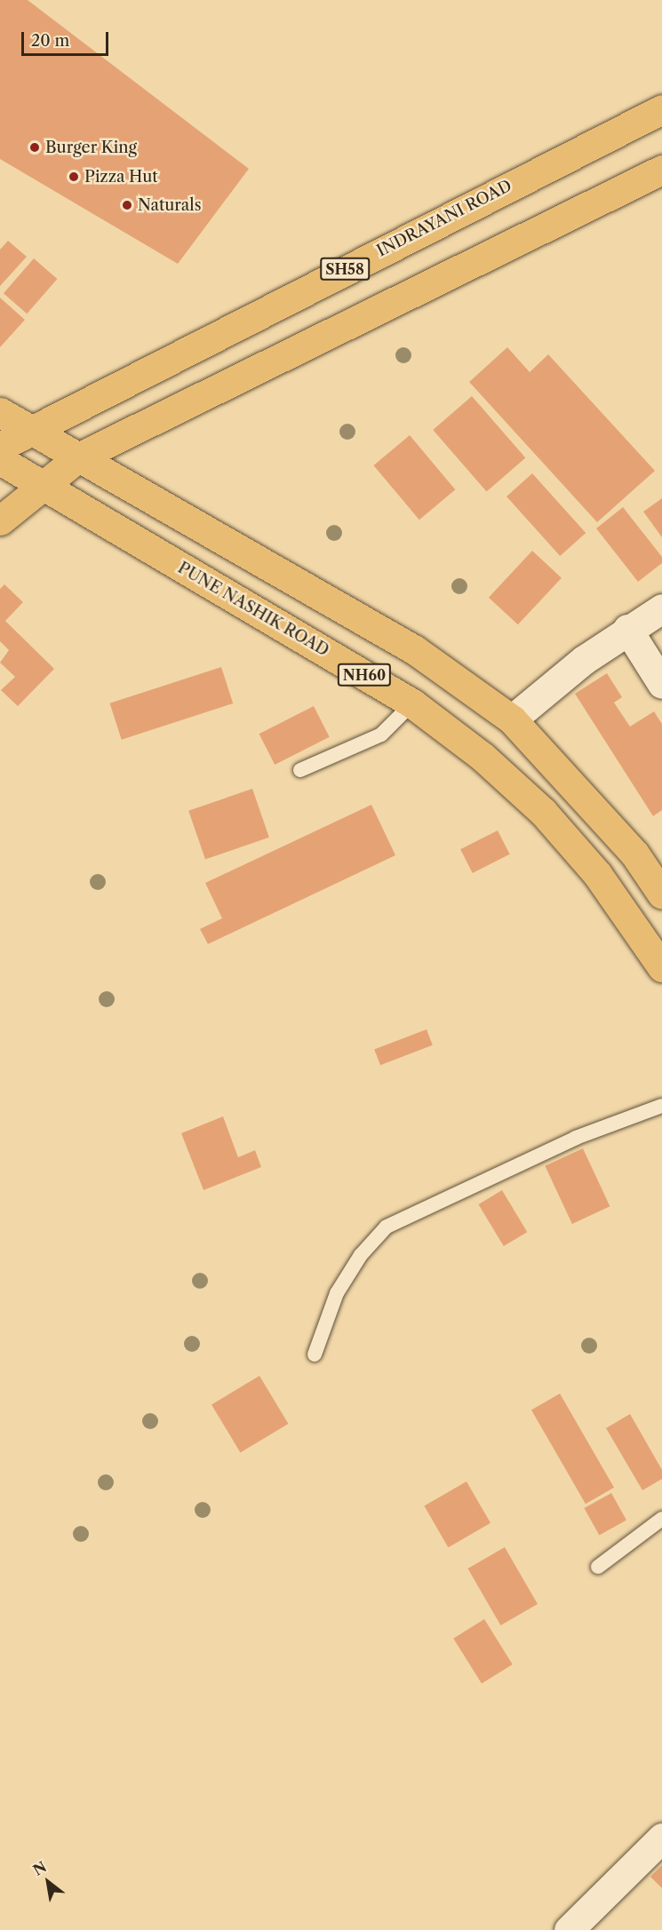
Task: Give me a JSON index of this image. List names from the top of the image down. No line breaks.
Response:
{"streets":{"main road":["INDRAYANI ROAD","SH58","PUNE NASHIK ROAD","NH60"]},"crossings":[["INDRAYANI ROAD","NH60"]],"places":["Burger King","Pizza Hut","Naturals"],"scale_bar":"20 m","north":"top left"}
